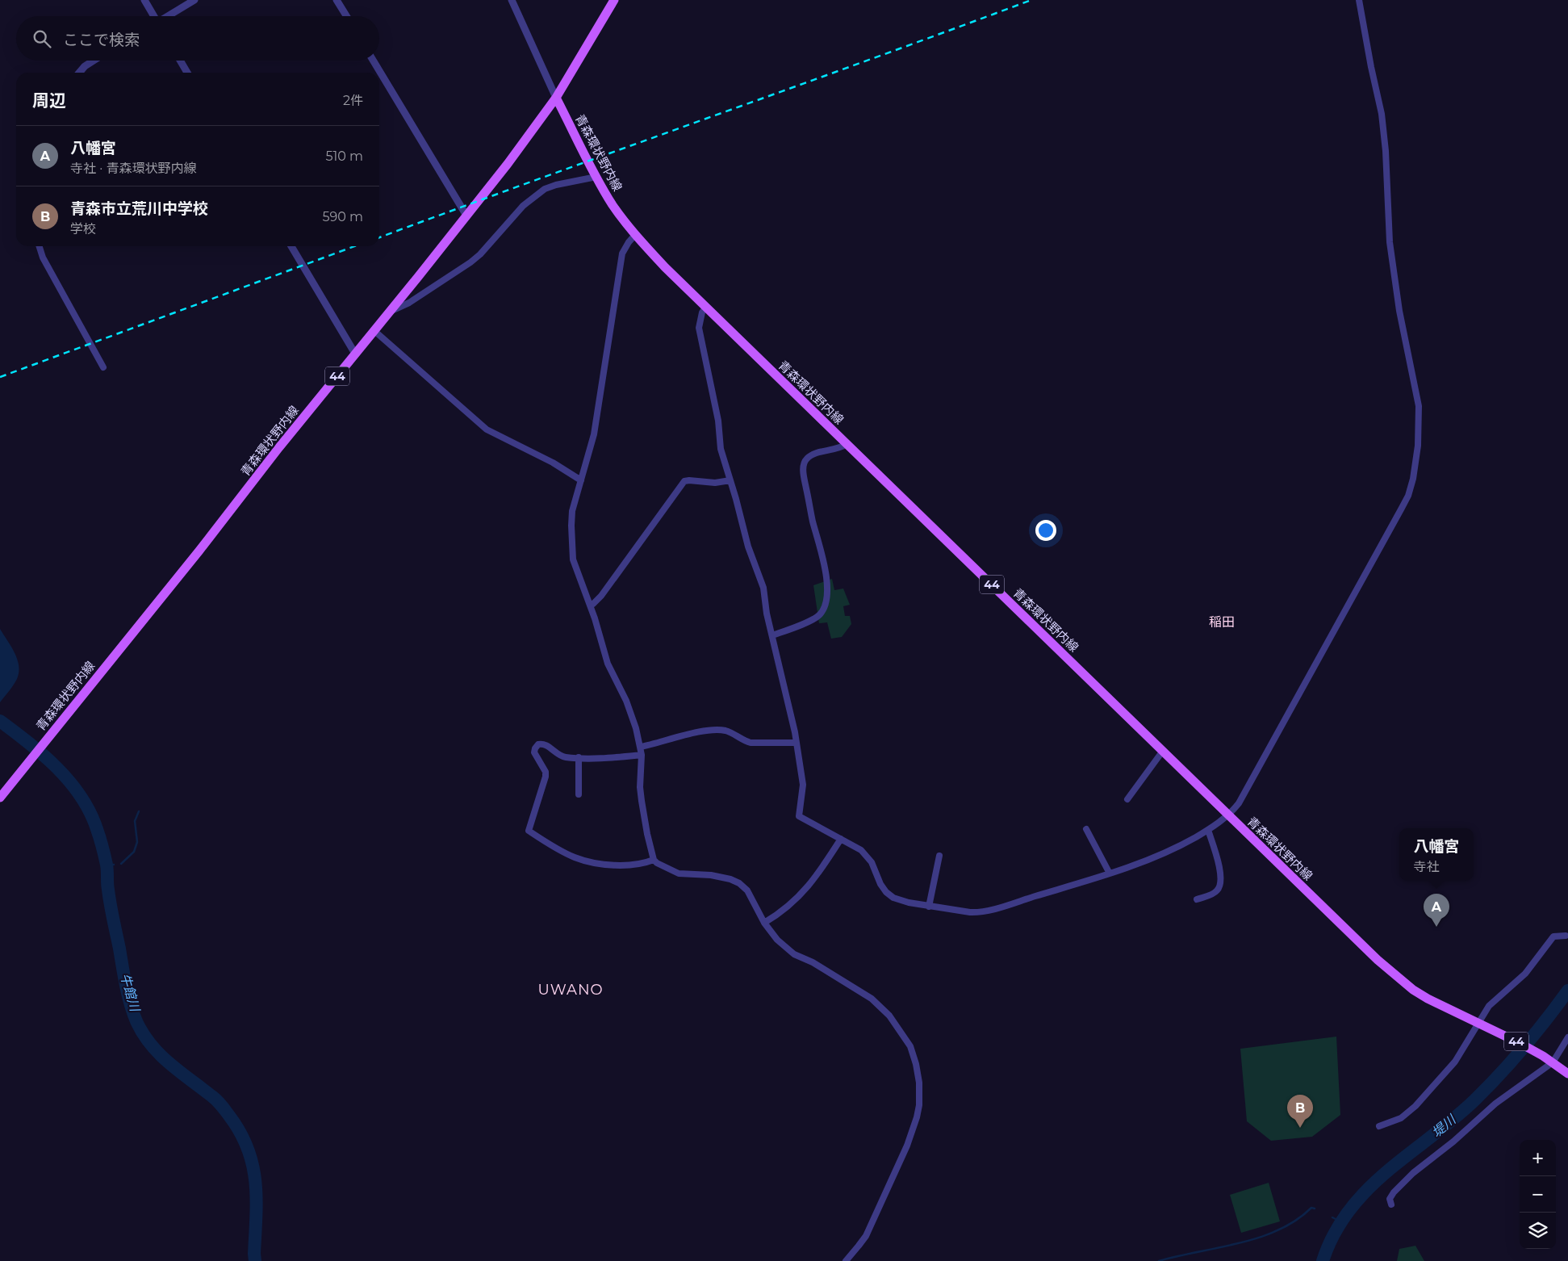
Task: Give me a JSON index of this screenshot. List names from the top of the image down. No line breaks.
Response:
{"streets":{"main road":["青森環状野内線","44"]},"districts":["稲田","UWANO"],"water":["牛館川","堤川"],"page":{"search":"ここで検索","heading":["周辺","2件"],"list":[{"mark":"A","name":"八幡宮","note":"寺社 · 青森環状野内線","value":"510 m"},{"mark":"B","name":"青森市立荒川中学校","note":"学校","value":"590 m"}],"popup":["八幡宮","寺社"],"pins":["A","B"],"map_buttons":["+","−"]}}
